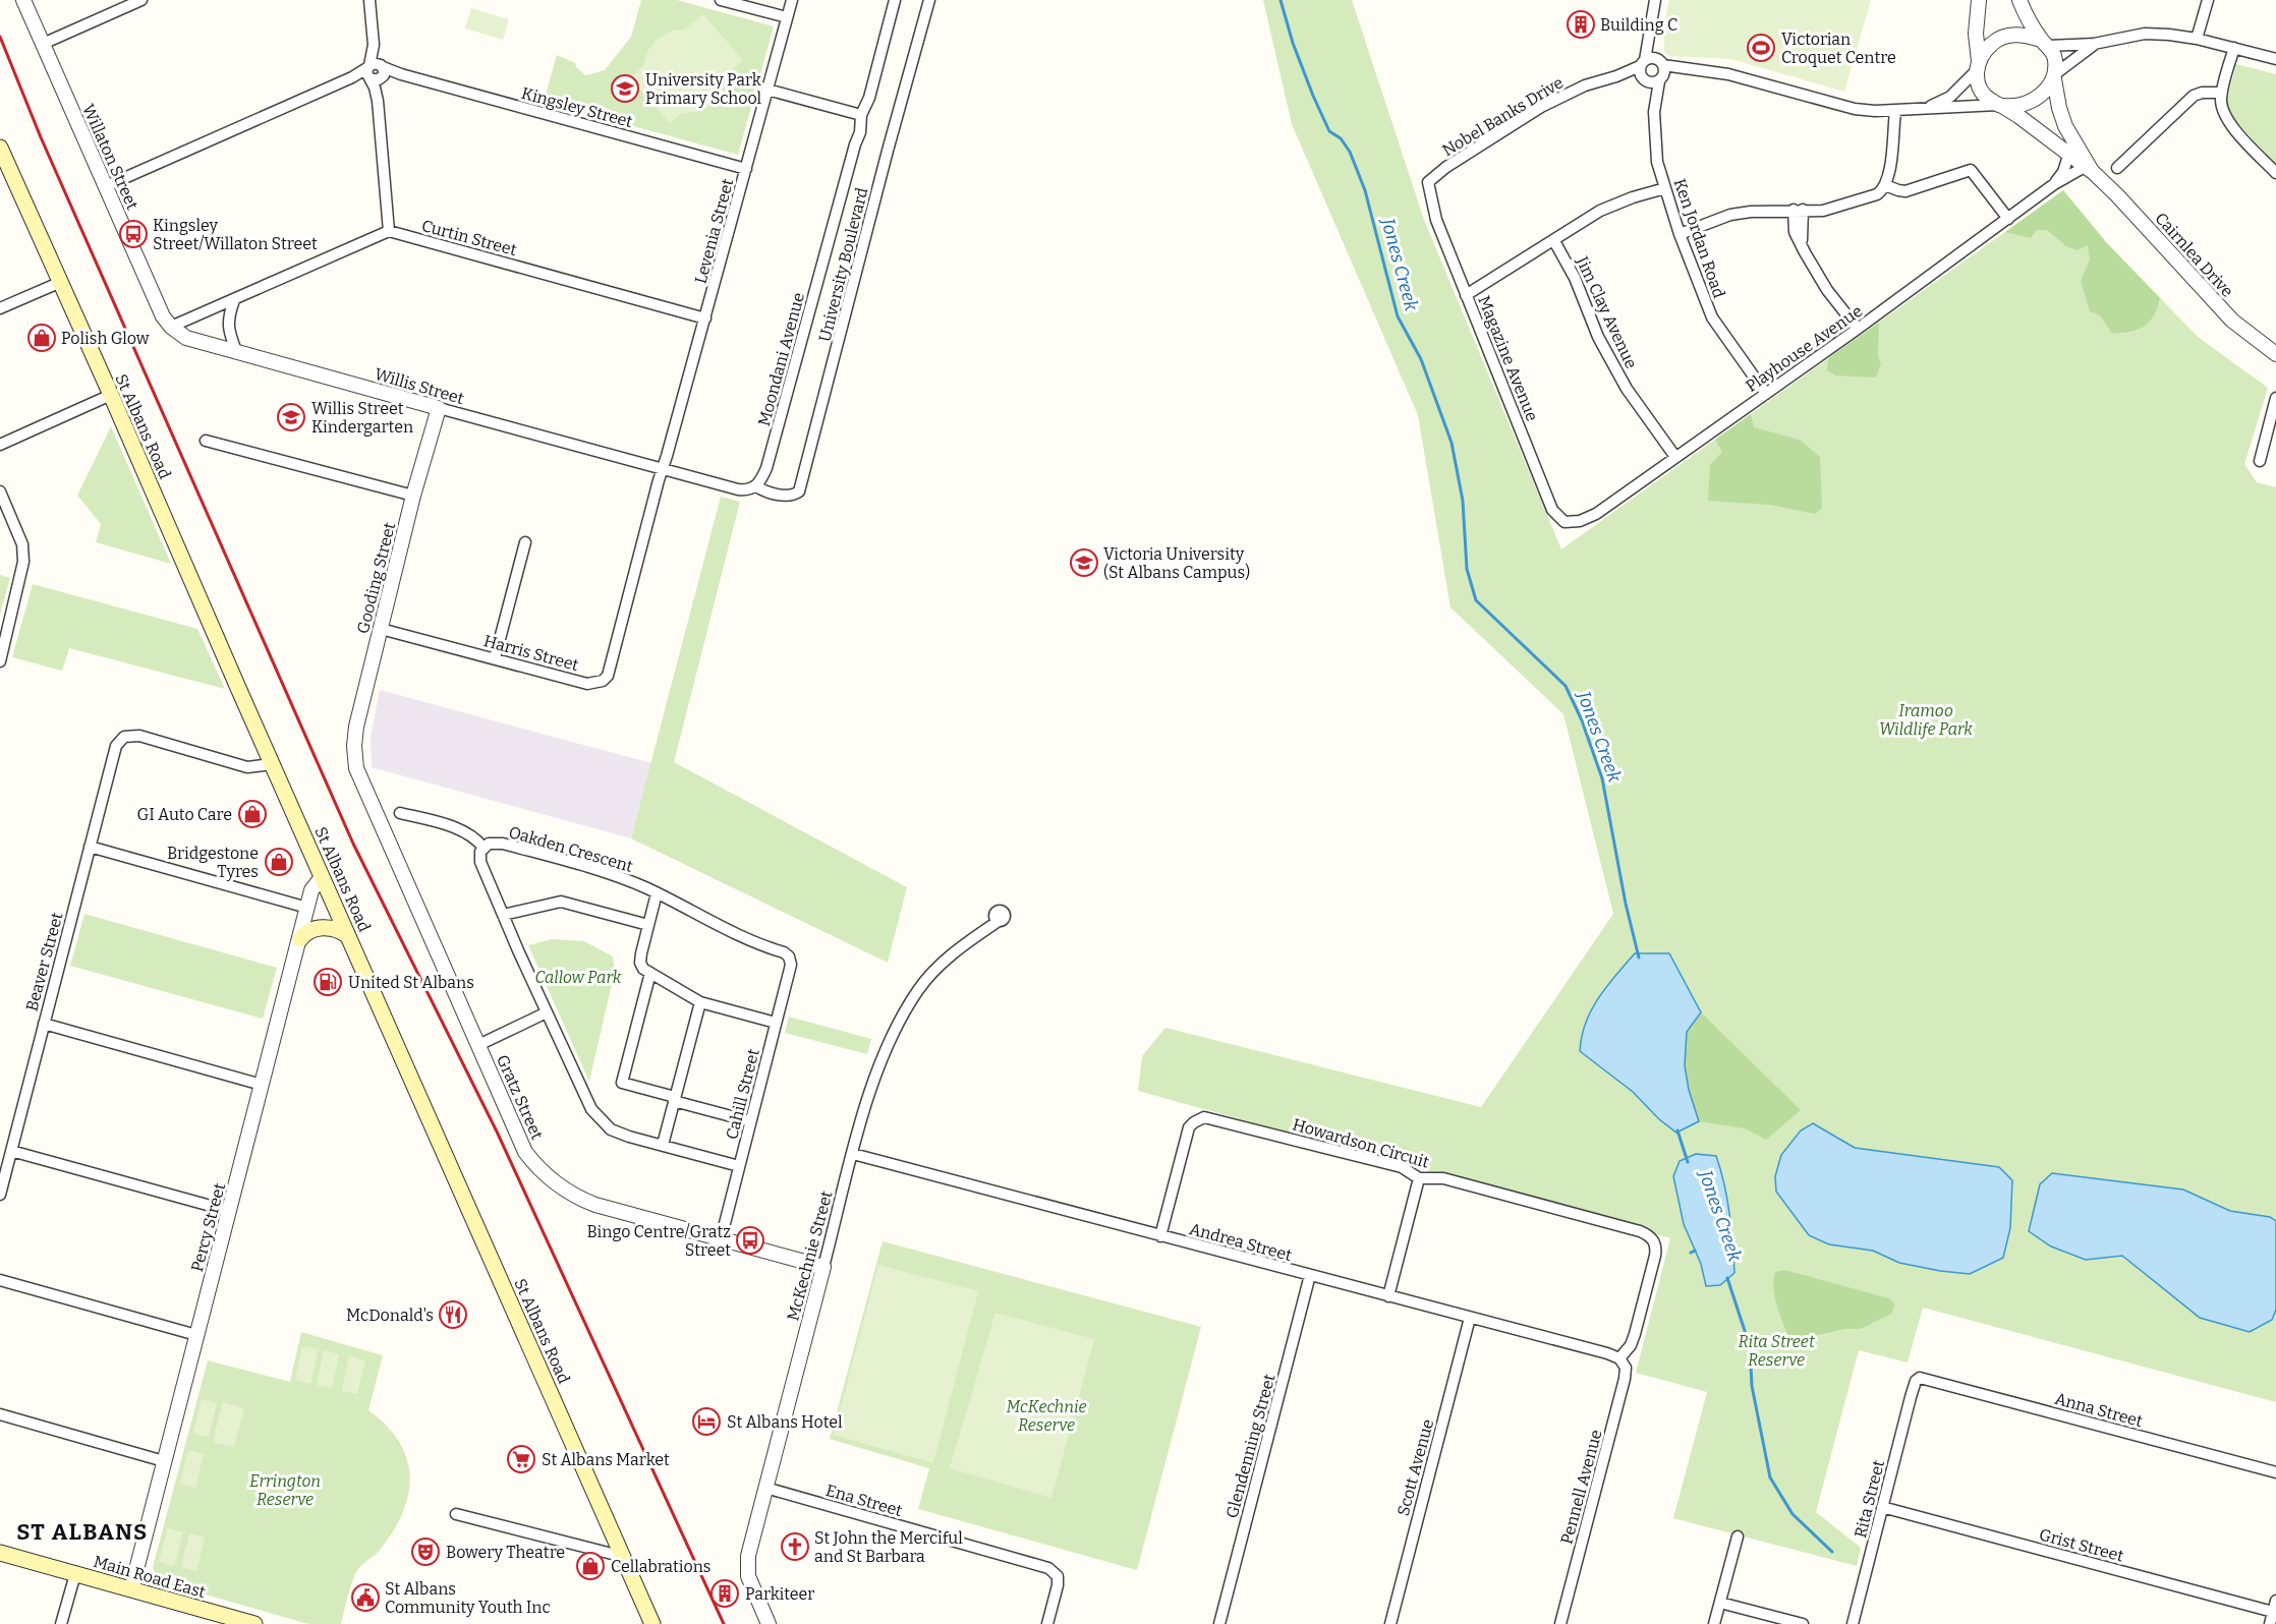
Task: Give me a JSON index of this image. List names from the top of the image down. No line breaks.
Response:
{"streets":{"main road":["St Albans Road","Main Road East"],"street":["Kingsley Street","Nobel Banks Drive","Willaton Street","Levenia Street","Curtin Street","Ken Jordan Road","Cairnlea Drive","University Boulevard","Jim Clay Avenue","Playhouse Avenue","Magazine Avenue","Moondani Avenue","Willis Street","Gooding Street","Harris Street","Oakden Crescent","Beaver Street","Cahill Street","Gratz Street","Howardson Circuit","Percy Street","Andrea Street","McKechnie Street","Anna Street","Glendenning Street","Scott Avenue","Pennell Avenue","Rita Street","Ena Street","Grist Street"]},"crossings":[["Kingsley Street","Willaton Street"],["Kingsley Street","Levenia Street"],["Nobel Banks Drive","Ken Jordan Road"],["Nobel Banks Drive","Magazine Avenue"],["Willaton Street","Willis Street"],["Levenia Street","Curtin Street"],["Levenia Street","Willis Street"],["Levenia Street","Harris Street"],["Ken Jordan Road","Playhouse Avenue"],["Cairnlea Drive","Playhouse Avenue"],["University Boulevard","Moondani Avenue"],["Jim Clay Avenue","Playhouse Avenue"],["Playhouse Avenue","Magazine Avenue"],["Willis Street","Gooding Street"],["Willis Street","Harris Street"],["St Albans Road","Beaver Street"],["St Albans Road","Percy Street"],["Gooding Street","Harris Street"],["Gooding Street","Gratz Street"],["Oakden Crescent","Cahill Street"],["Cahill Street","Gratz Street"],["Gratz Street","McKechnie Street"],["Howardson Circuit","Andrea Street"],["Howardson Circuit","Pennell Avenue"],["Percy Street","Main Road East"],["Andrea Street","McKechnie Street"],["Andrea Street","Glendenning Street"],["Andrea Street","Scott Avenue"],["Andrea Street","Pennell Avenue"],["McKechnie Street","Ena Street"],["Anna Street","Rita Street"],["Rita Street","Grist Street"]],"districts":["ST ALBANS"],"water":["Jones Creek"],"parks":["Iramoo Wildlife Park","Callow Park","Rita Street Reserve","McKechnie Reserve","Errington Reserve"],"places":{"building":["Building C","Parkiteer"],"sports":["Victorian Croquet Centre"],"school or university":["University Park Primary School","Willis Street Kindergarten","Victoria University (St Albans Campus)"],"bus stop":["Kingsley Street/Willaton Street","Bingo Centre/Gratz Street"],"shop":["Polish Glow","GI Auto Care","Bridgestone Tyres","Cellabrations"],"fuel station":["United St Albans"],"restaurant":["McDonald's"],"hotel":["St Albans Hotel"],"supermarket":["St Albans Market"],"church":["St John the Merciful and St Barbara"],"theatre":["Bowery Theatre"],"public building":["St Albans Community Youth Inc"]}}
